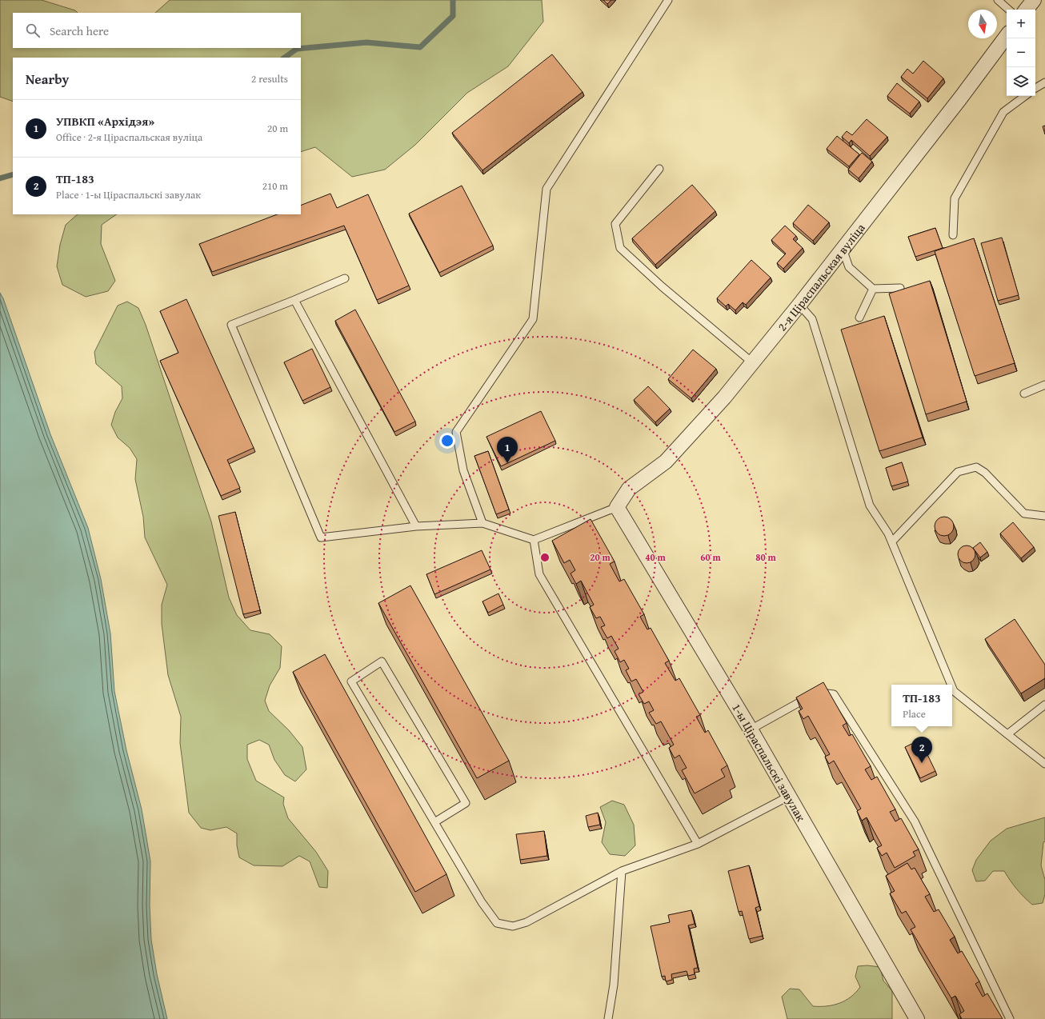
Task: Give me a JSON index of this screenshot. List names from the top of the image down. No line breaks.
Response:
{"streets":{"street":["2-я Ціраспальская вуліца","1-ы Ціраспальскі завулак"]},"crossings":[["2-я Ціраспальская вуліца","1-ы Ціраспальскі завулак"]],"north":"bottom","page":{"map_buttons":["+","−"],"search":"Search here","heading":["Nearby","2 results"],"list":[{"mark":"1","name":"УПВКП «Архідэя»","note":"Office · 2-я Ціраспальская вуліца","value":"20 m"},{"mark":"2","name":"ТП-183","note":"Place · 1-ы Ціраспальскі завулак","value":"210 m"}],"pins":["1","2"],"popup":["ТП-183","Place"]},"rings":["20 m","40 m","60 m","80 m"]}
